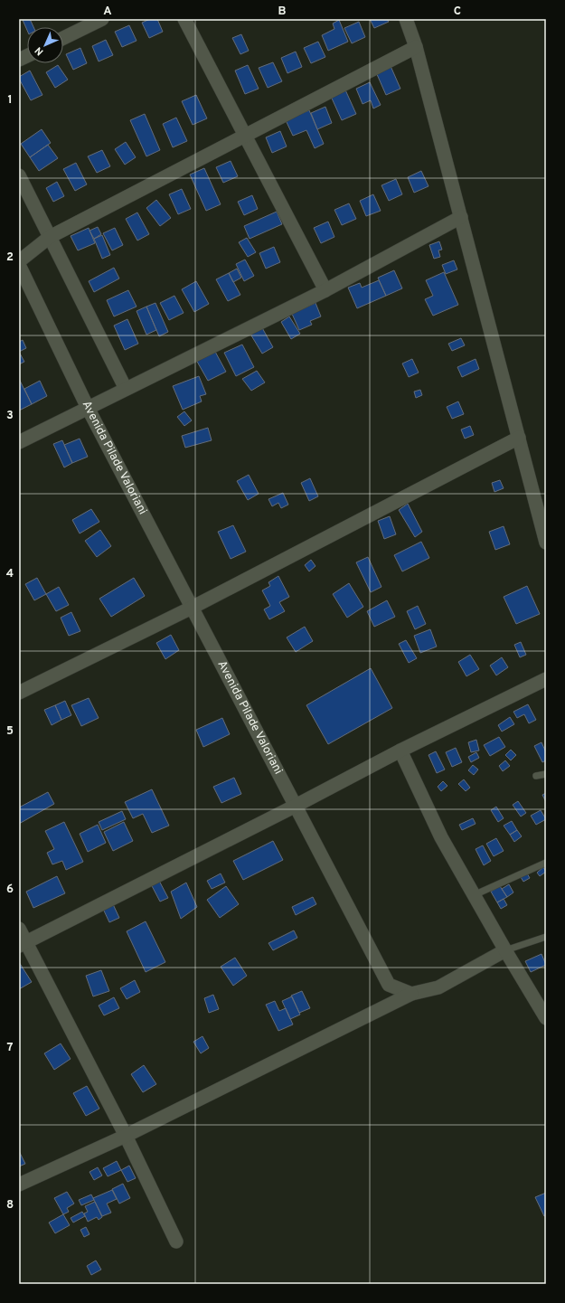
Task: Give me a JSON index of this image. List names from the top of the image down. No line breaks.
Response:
{"streets":{"street":["Avenida Pilade Valoriani"]},"north":"bottom left","grid":{"columns":["A","B","C"],"rows":["1","2","3","4","5","6","7","8"]}}
